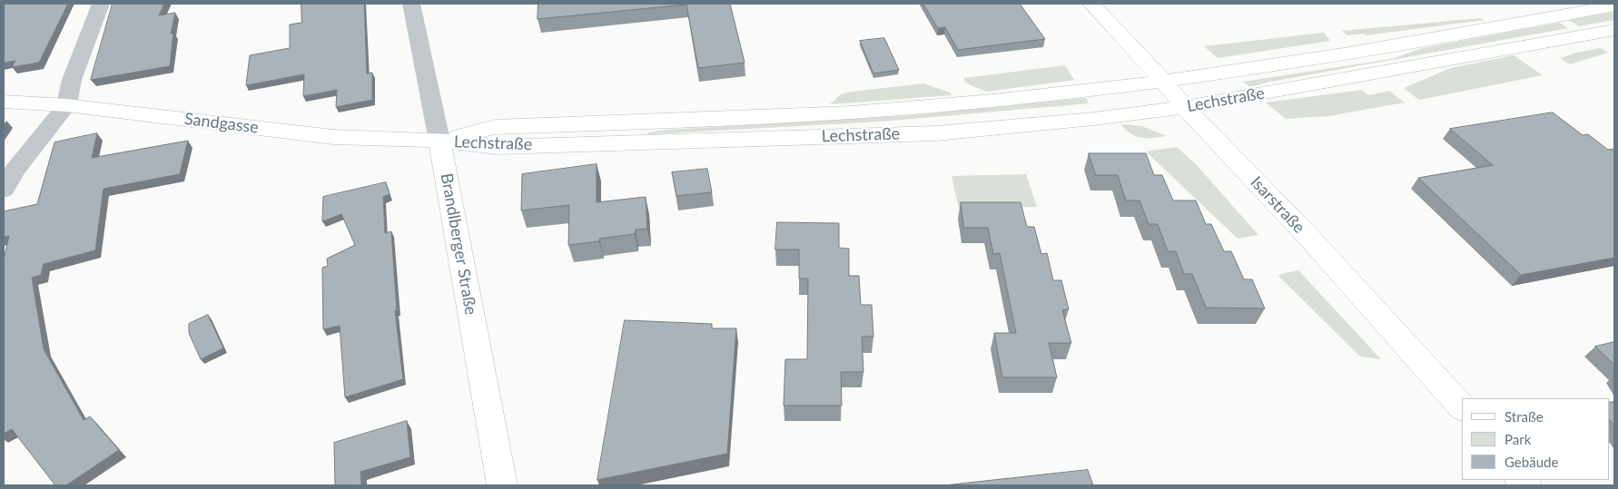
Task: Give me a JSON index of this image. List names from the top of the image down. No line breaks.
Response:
{"streets":{"street":["Lechstraße","Sandgasse","Isarstraße","Brandlberger Straße"]},"crossings":[["Lechstraße","Sandgasse"],["Lechstraße","Isarstraße"],["Lechstraße","Brandlberger Straße"],["Sandgasse","Brandlberger Straße"]],"legend":["Straße","Park","Gebäude"]}
